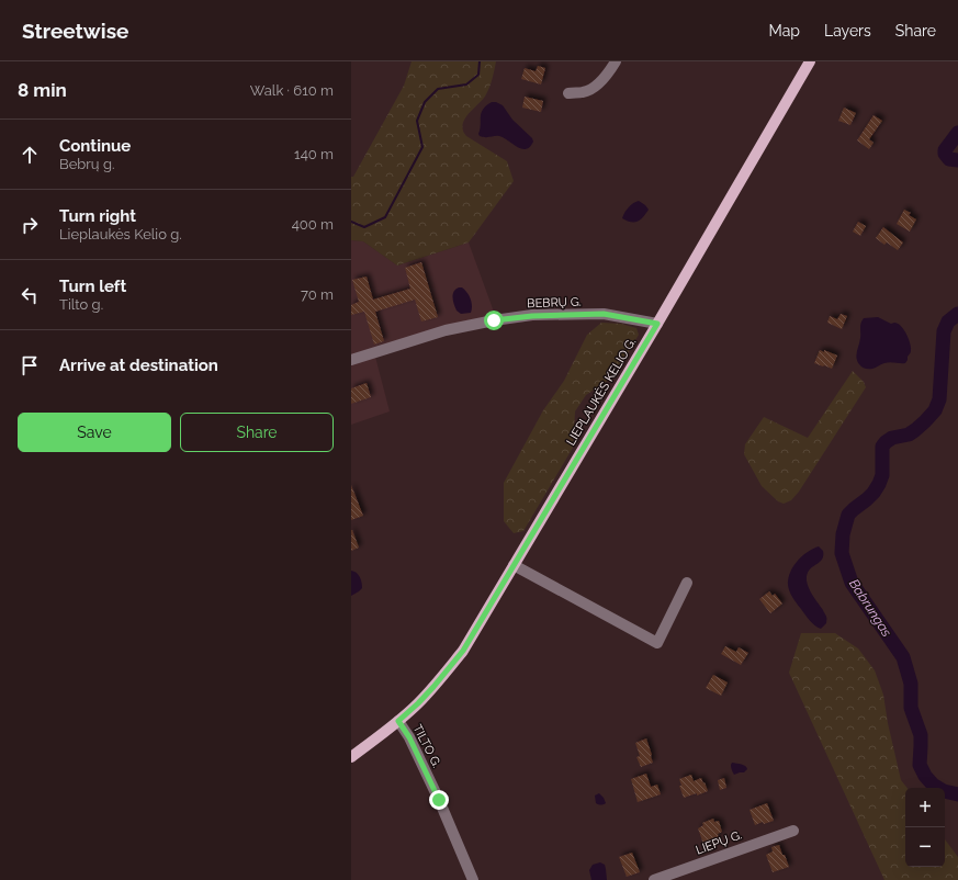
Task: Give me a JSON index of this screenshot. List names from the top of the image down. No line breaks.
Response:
{"streets":{"main road":["LIEPLAUKĖS KELIO G."],"street":["BEBRŲ G.","TILTO G.","LIEPŲ G."]},"crossings":[["BEBRŲ G.","LIEPLAUKĖS KELIO G."],["LIEPLAUKĖS KELIO G.","TILTO G."]],"water":["Babrungas"],"page":{"header":"Streetwise","nav":["Map","Layers","Share"],"heading":["8 min","Walk · 610 m"],"list":[["Continue","Bebrų g.","140 m"],["Turn right","Lieplaukės Kelio g.","400 m"],["Turn left","Tilto g.","70 m"],"Arrive at destination"],"buttons":["Save","Share"],"map_buttons":["+","−"]}}
